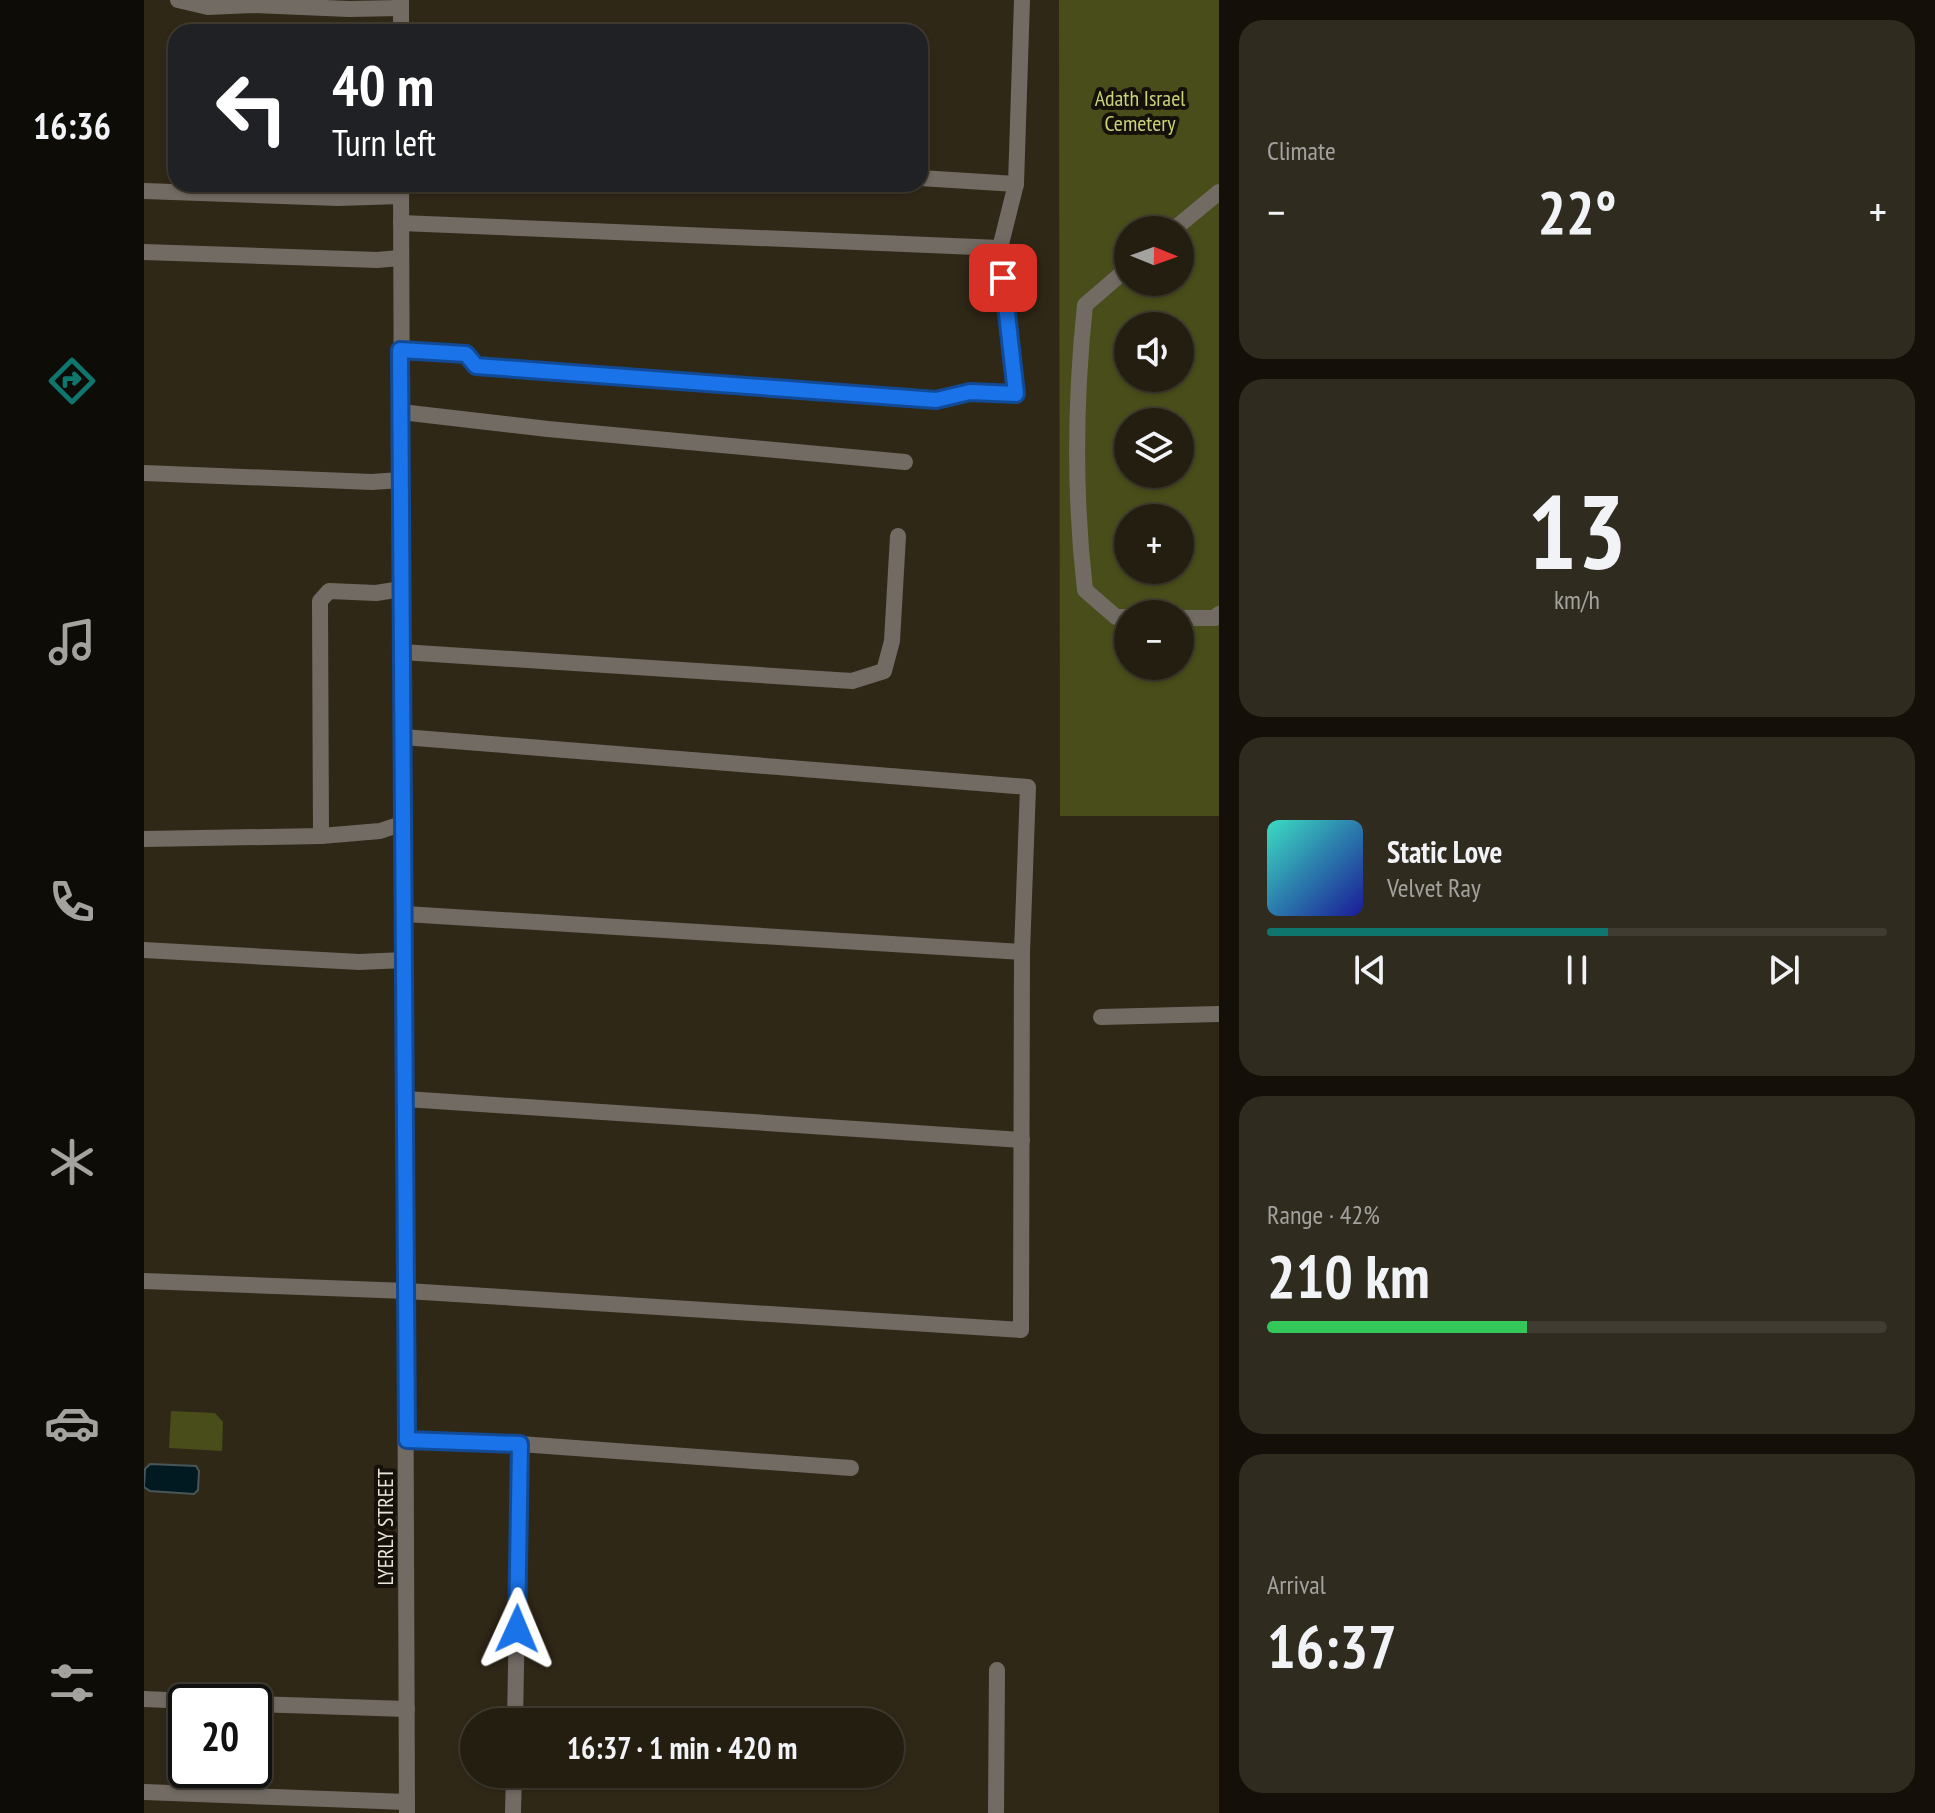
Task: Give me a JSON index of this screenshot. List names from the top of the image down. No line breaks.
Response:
{"streets":{"street":["LYERLY STREET"]},"parks":["Adath Israel Cemetery"],"north":"right","page":{"tabs":"16:36","tile":["Climate",["13","km/h"],["Range · 42%","210 km"],["Arrival","16:37"]],"turn":["40 m","Turn left"],"heat":["−","22°","+"],"map_buttons":["+","−"],"song":["Static Love","Velvet Ray"],"limit":"20","trip":"16:37 · 1 min · 420 m"}}
